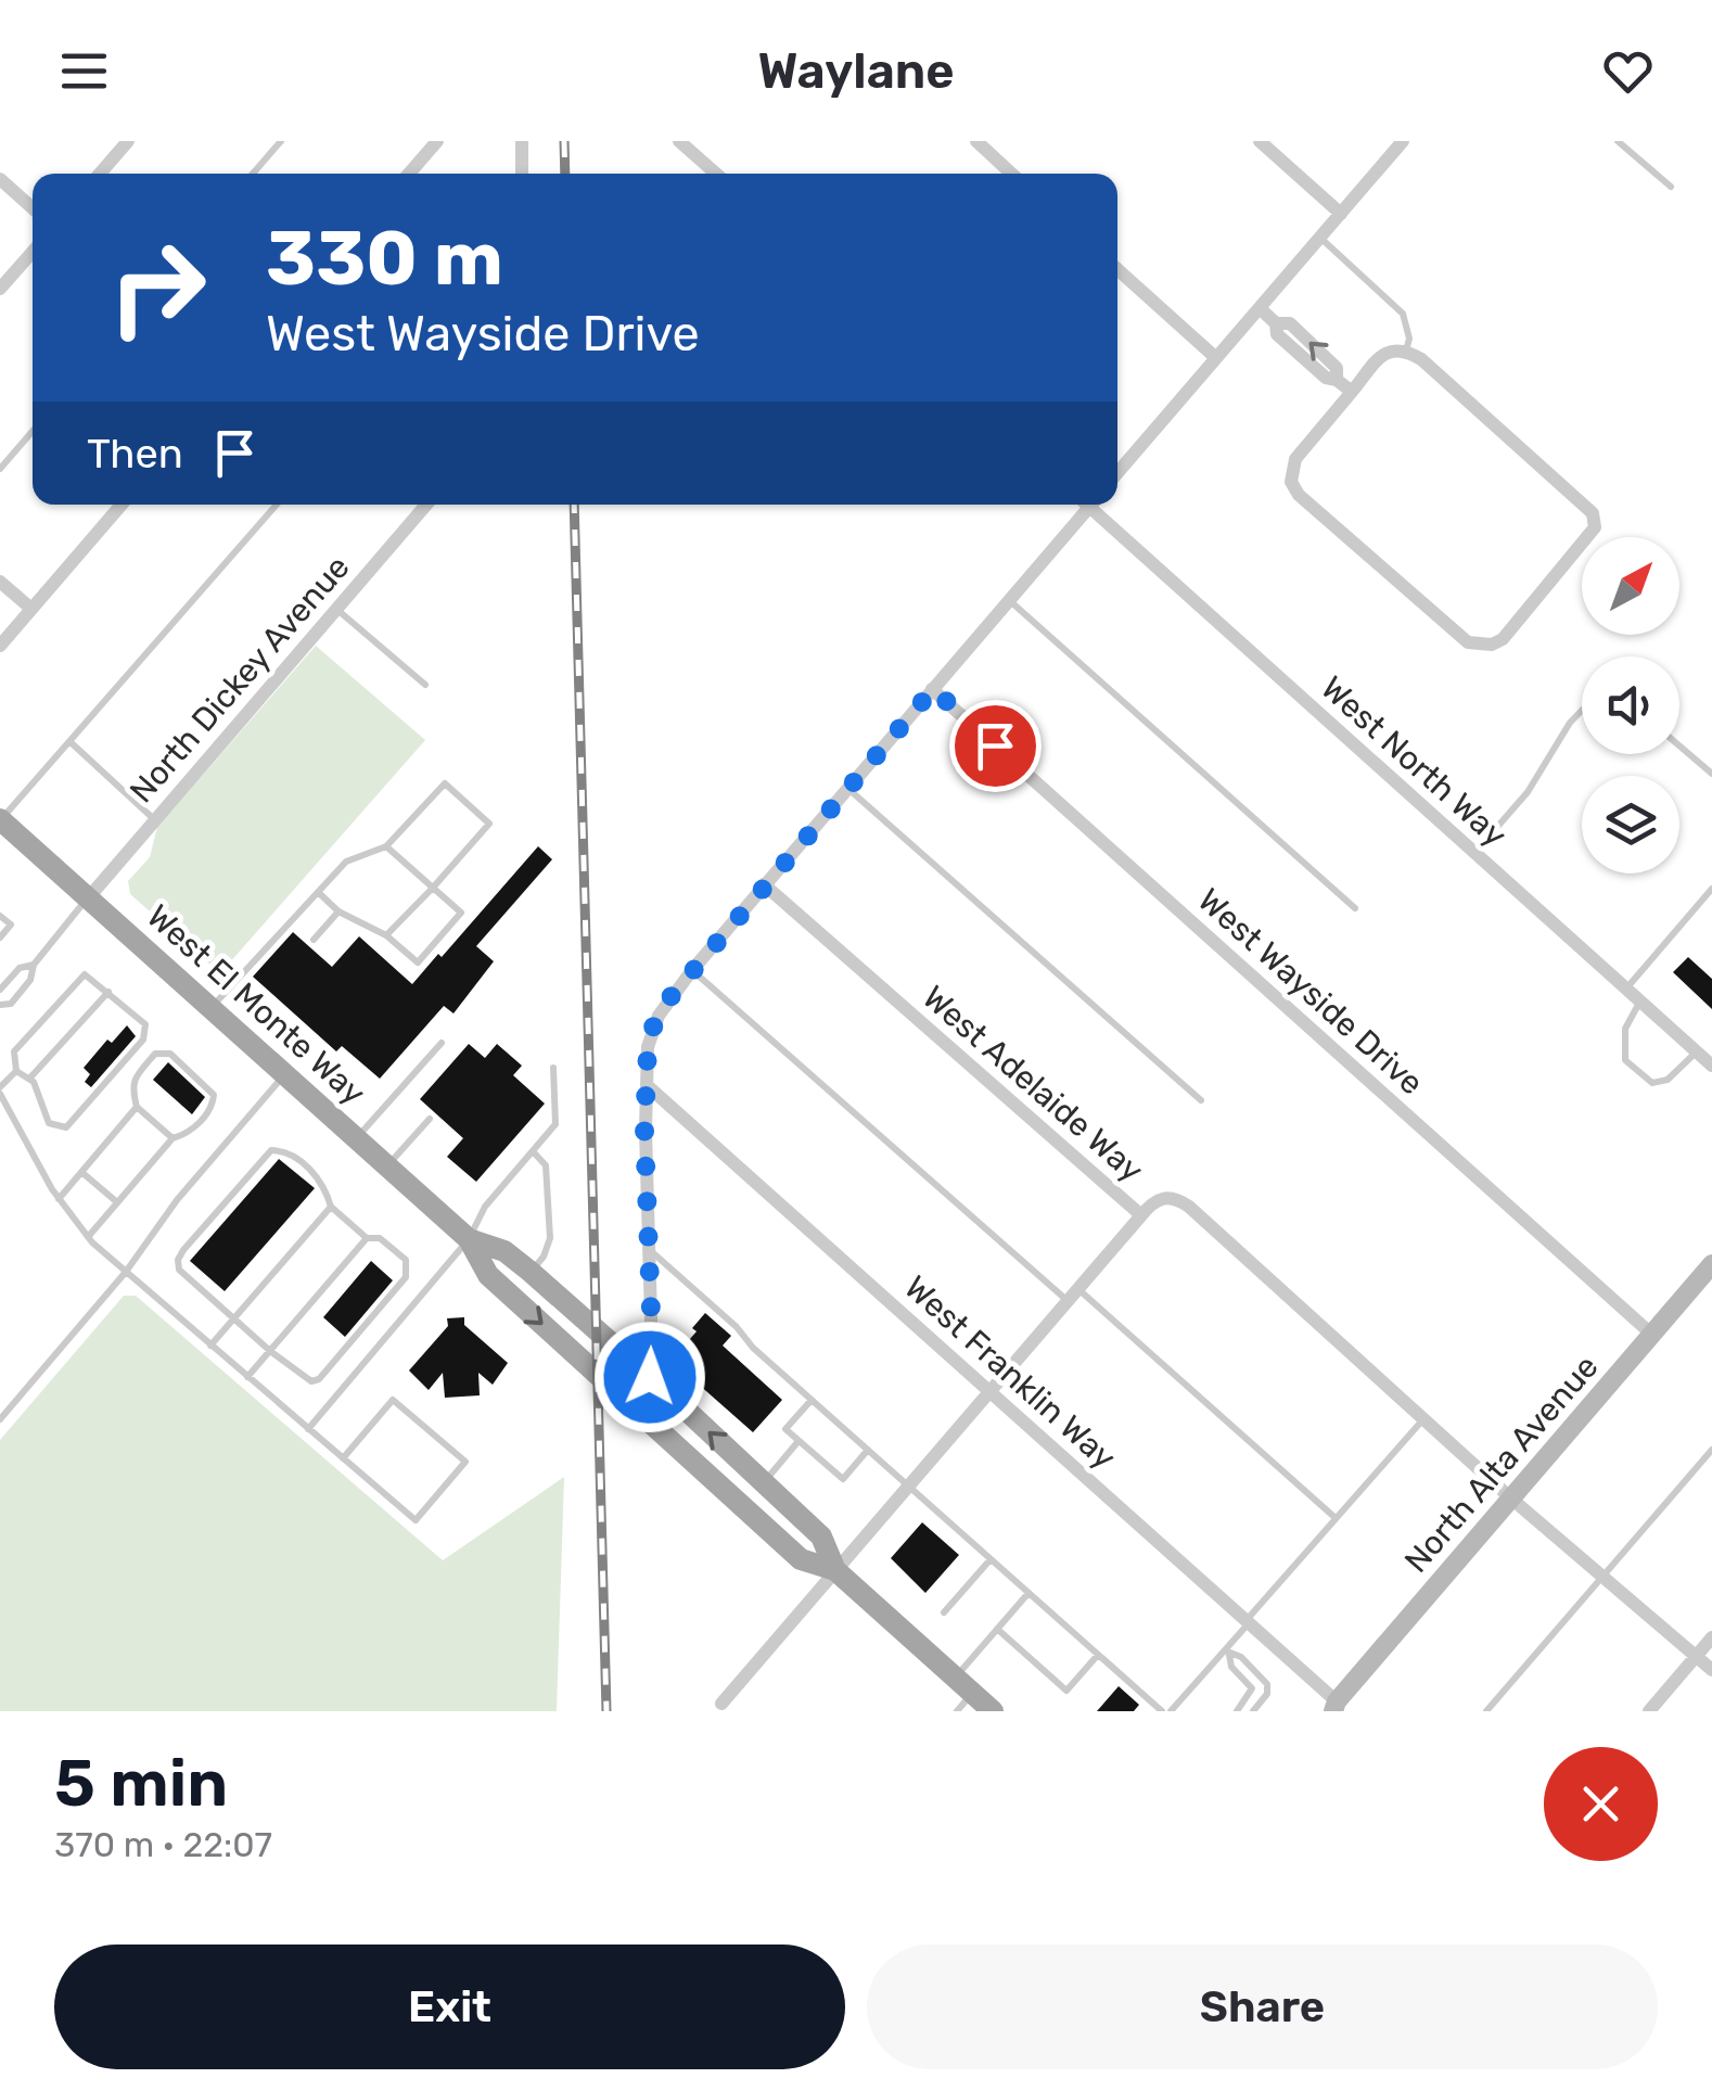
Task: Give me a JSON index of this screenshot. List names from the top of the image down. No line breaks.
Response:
{"streets":{"main road":["West El Monte Way","North Alta Avenue"],"street":["North Dickey Avenue","West North Way","West Wayside Drive","West Adelaide Way","West Franklin Way"]},"crossings":[["North Dickey Avenue","West El Monte Way"],["West Wayside Drive","North Alta Avenue"],["West Adelaide Way","North Alta Avenue"],["West Franklin Way","North Alta Avenue"]],"north":"top right","page":{"header":"Waylane","turn":["330 m","West Wayside Drive"],"then":"Then","heading":["5 min","370 m · 22:07"],"buttons":["Exit","Share"]}}
